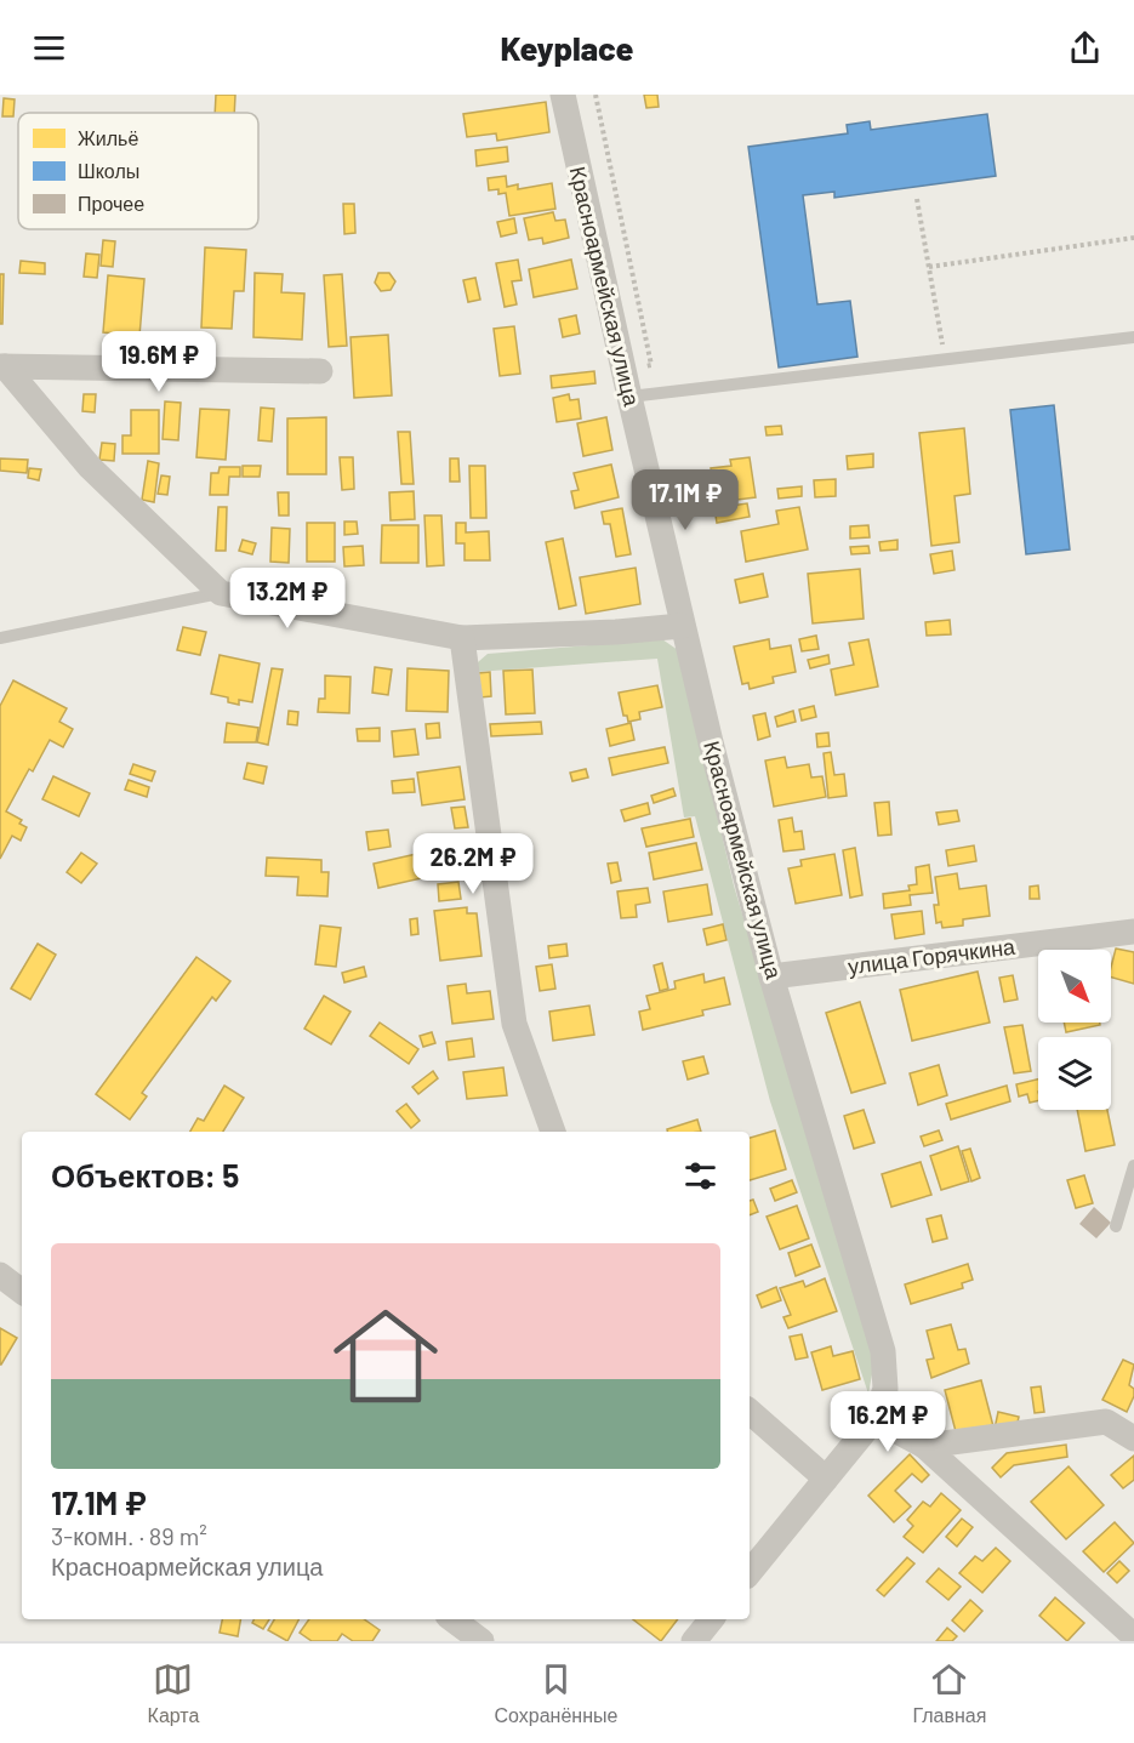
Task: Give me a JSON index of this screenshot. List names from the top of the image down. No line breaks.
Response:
{"streets":{"street":["Красноармейская улица","улица Горячкина"]},"crossings":[["Красноармейская улица","улица Горячкина"]],"legend":["Жильё","Школы","Прочее"],"north":"bottom right","page":{"header":"Keyplace","price":["19.6M ₽","17.1M ₽","13.2M ₽","26.2M ₽","16.2M ₽"],"heading":"Объектов: 5","list":[{"name":"17.1M ₽","note":"3-комн. · 89 m² · Красноармейская улица"}],"tabs":["Карта","Сохранённые","Главная"]}}
